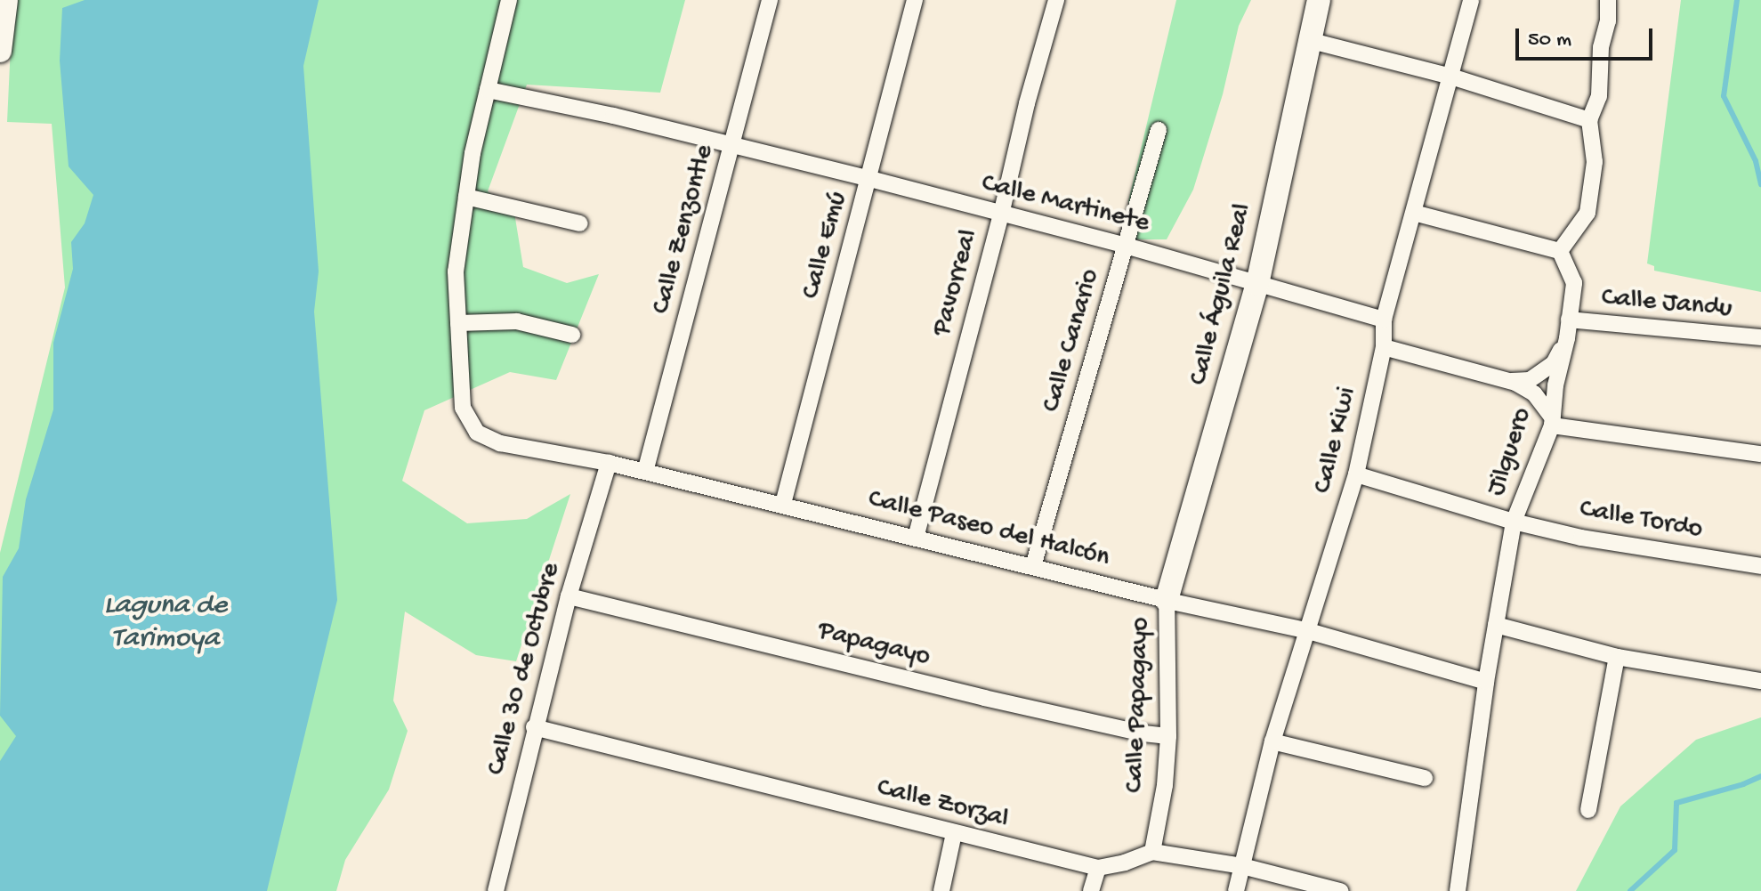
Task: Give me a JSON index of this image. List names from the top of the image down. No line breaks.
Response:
{"streets":{"street":["Calle Martinete","Calle Zenzontle","Calle Emú","Pavorreal","Calle Águila Real","Calle Jandu","Calle Canario","Calle Kiwi","Jilguero","Calle Tordo","Calle Paseo del Halcón","Papagayo","Calle 30 de Octubre","Calle Papagayo","Calle Zorzal"]},"crossings":[["Calle Martinete","Calle Zenzontle"],["Calle Martinete","Calle Emú"],["Calle Martinete","Pavorreal"],["Calle Martinete","Calle Águila Real"],["Calle Martinete","Calle Canario"],["Calle Martinete","Calle Kiwi"],["Calle Zenzontle","Calle Paseo del Halcón"],["Calle Emú","Calle Paseo del Halcón"],["Pavorreal","Calle Paseo del Halcón"],["Calle Águila Real","Calle Paseo del Halcón"],["Calle Águila Real","Calle Papagayo"],["Calle Jandu","Jilguero"],["Calle Canario","Calle Paseo del Halcón"],["Calle Kiwi","Calle Tordo"],["Calle Kiwi","Calle Paseo del Halcón"],["Calle Kiwi","Calle Zorzal"],["Jilguero","Calle Tordo"],["Jilguero","Calle Paseo del Halcón"],["Calle Paseo del Halcón","Calle 30 de Octubre"],["Calle Paseo del Halcón","Calle Papagayo"],["Papagayo","Calle 30 de Octubre"],["Papagayo","Calle Papagayo"],["Calle 30 de Octubre","Calle Zorzal"],["Calle Papagayo","Calle Zorzal"]],"water":["Laguna de Tarimoya"],"scale_bar":"50 m"}
